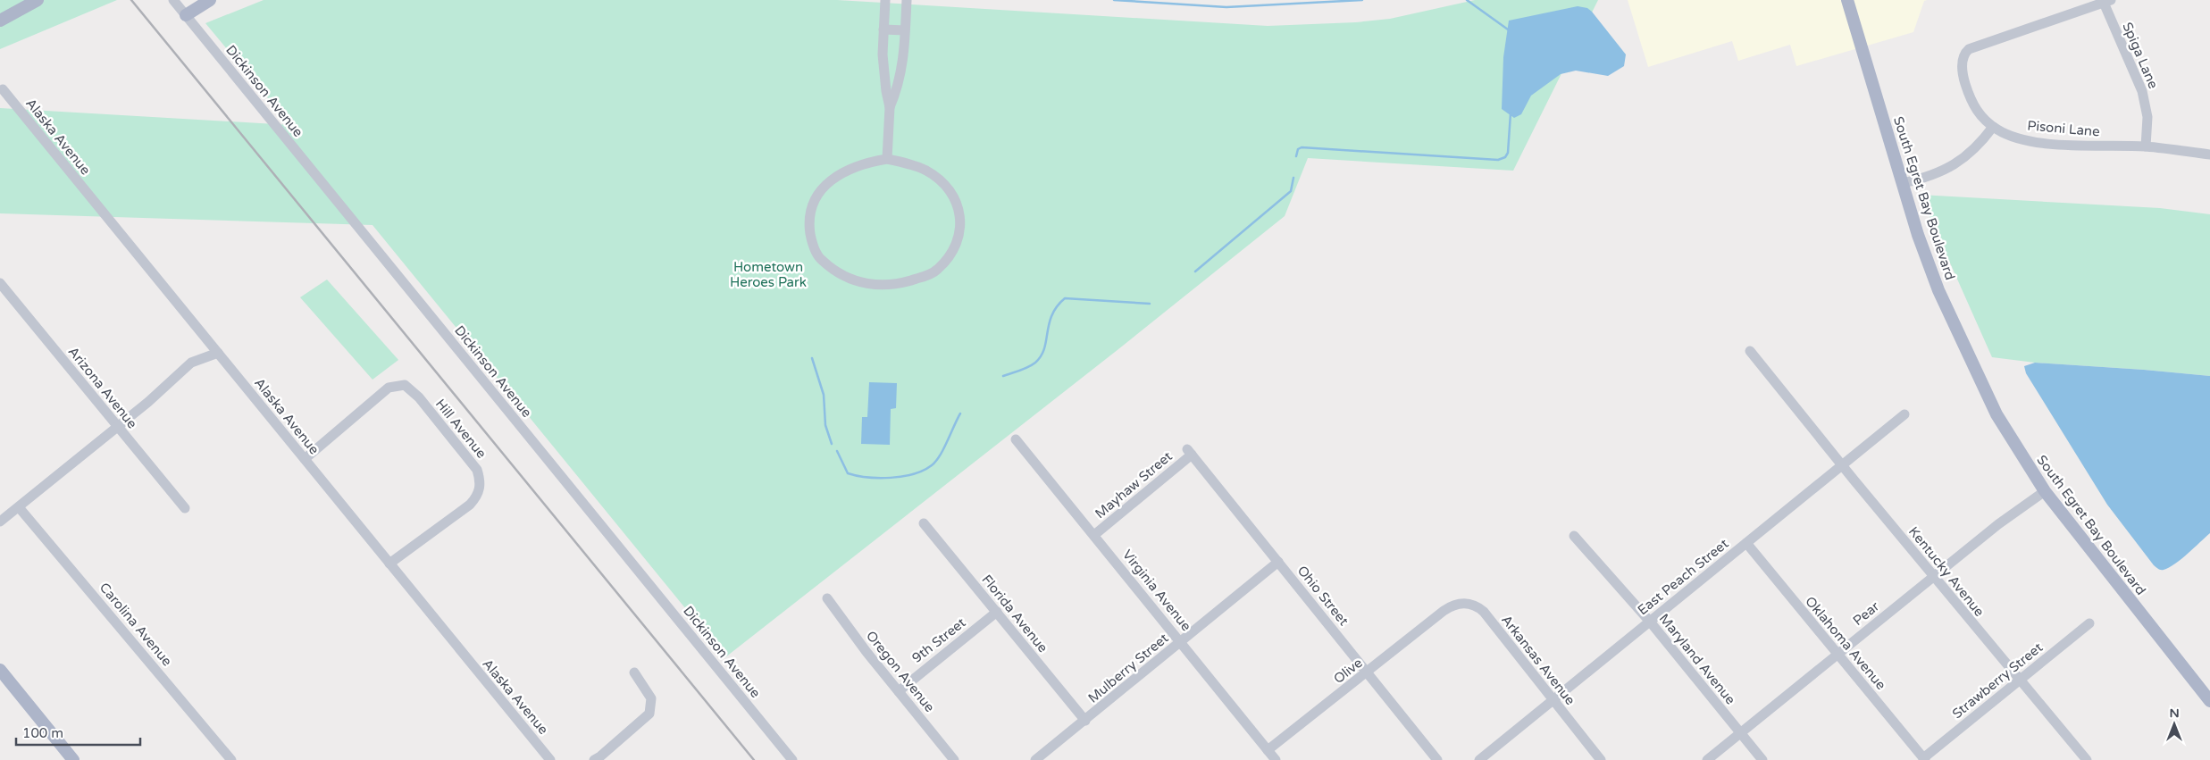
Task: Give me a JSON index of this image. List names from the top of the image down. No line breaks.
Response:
{"streets":{"main road":["South Egret Bay Boulevard"],"street":["Spiga Lane","Dickinson Avenue","Pisoni Lane","Alaska Avenue","Arizona Avenue","Hill Avenue","Mayhaw Street","Kentucky Avenue","East Peach Street","Virginia Avenue","Ohio Street","Florida Avenue","Pear","Carolina Avenue","9th Street","Oklahoma Avenue","Maryland Avenue","Arkansas Avenue","Mulberry Street","Olive","Oregon Avenue","Strawberry Street"]},"crossings":[["Spiga Lane","Pisoni Lane"],["Alaska Avenue","Hill Avenue"],["South Egret Bay Boulevard","Pear"],["Mayhaw Street","Virginia Avenue"],["Mayhaw Street","Ohio Street"],["Kentucky Avenue","East Peach Street"],["Kentucky Avenue","Pear"],["Kentucky Avenue","Strawberry Street"],["East Peach Street","Oklahoma Avenue"],["East Peach Street","Maryland Avenue"],["East Peach Street","Arkansas Avenue"],["Virginia Avenue","Mulberry Street"],["Virginia Avenue","Olive"],["Ohio Street","Mulberry Street"],["Ohio Street","Olive"],["Florida Avenue","9th Street"],["Florida Avenue","Mulberry Street"],["Pear","Oklahoma Avenue"],["Pear","Maryland Avenue"],["9th Street","Oregon Avenue"],["Oklahoma Avenue","Strawberry Street"],["Arkansas Avenue","Olive"]],"parks":["Hometown Heroes Park"],"scale_bar":"100 m","north":"top"}
